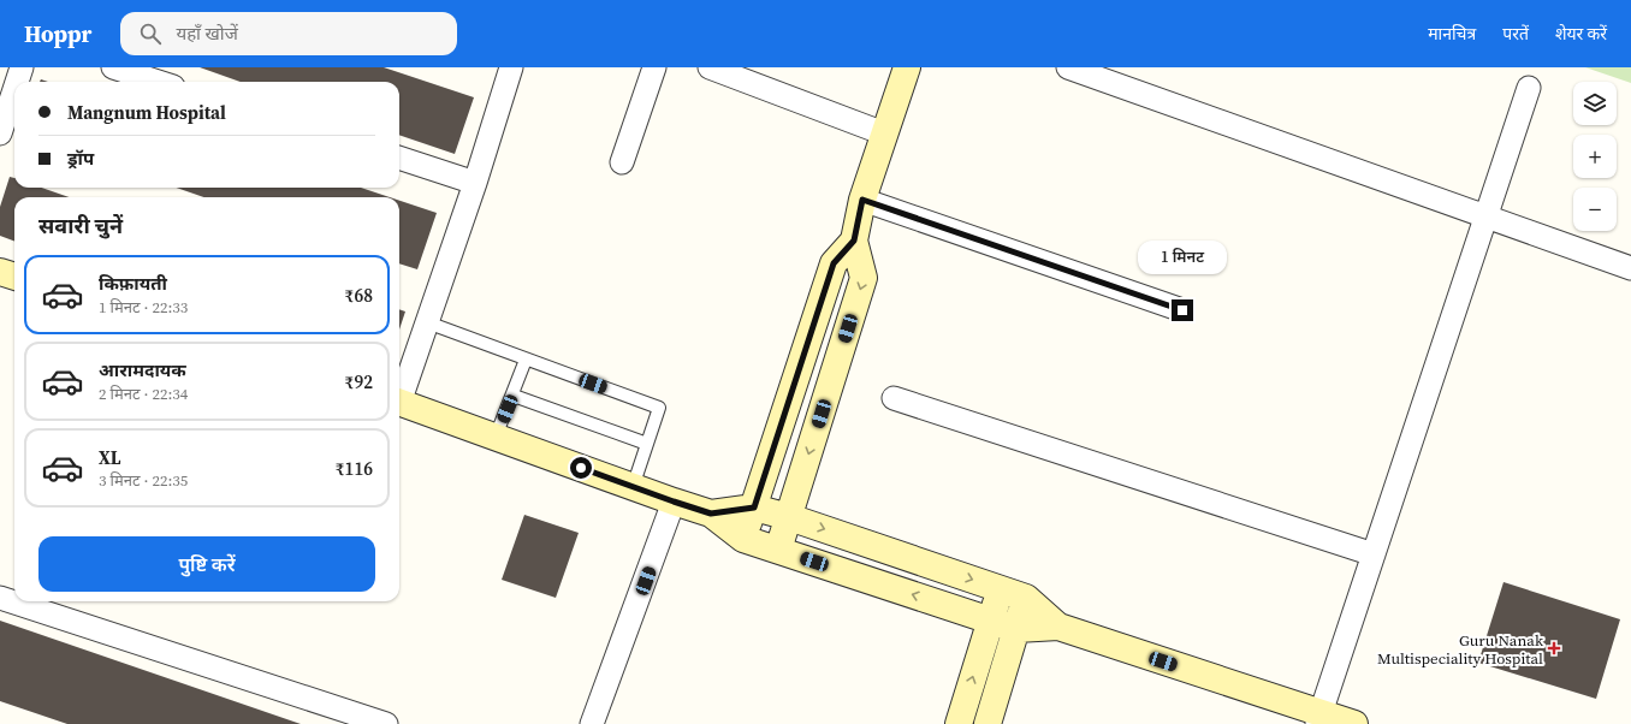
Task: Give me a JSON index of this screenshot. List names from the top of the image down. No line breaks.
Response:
{"places":{"health":["Guru Nanak Multispeciality Hospital"]},"page":{"header":"Hoppr","search":"यहाँ खोजें","nav":["मानचित्र","परतें","शेयर करें"],"map_buttons":["+","−"],"banner":["Mangnum Hospital","ड्रॉप"],"heading":"सवारी चुनें","bubble":"1 मिनट","list":[{"name":"किफ़ायती","note":"1 मिनट · 22:33","value":"₹68"},{"name":"आरामदायक","note":"2 मिनट · 22:34","value":"₹92"},{"name":"XL","note":"3 मिनट · 22:35","value":"₹116"}],"buttons":"पुष्टि करें"}}
